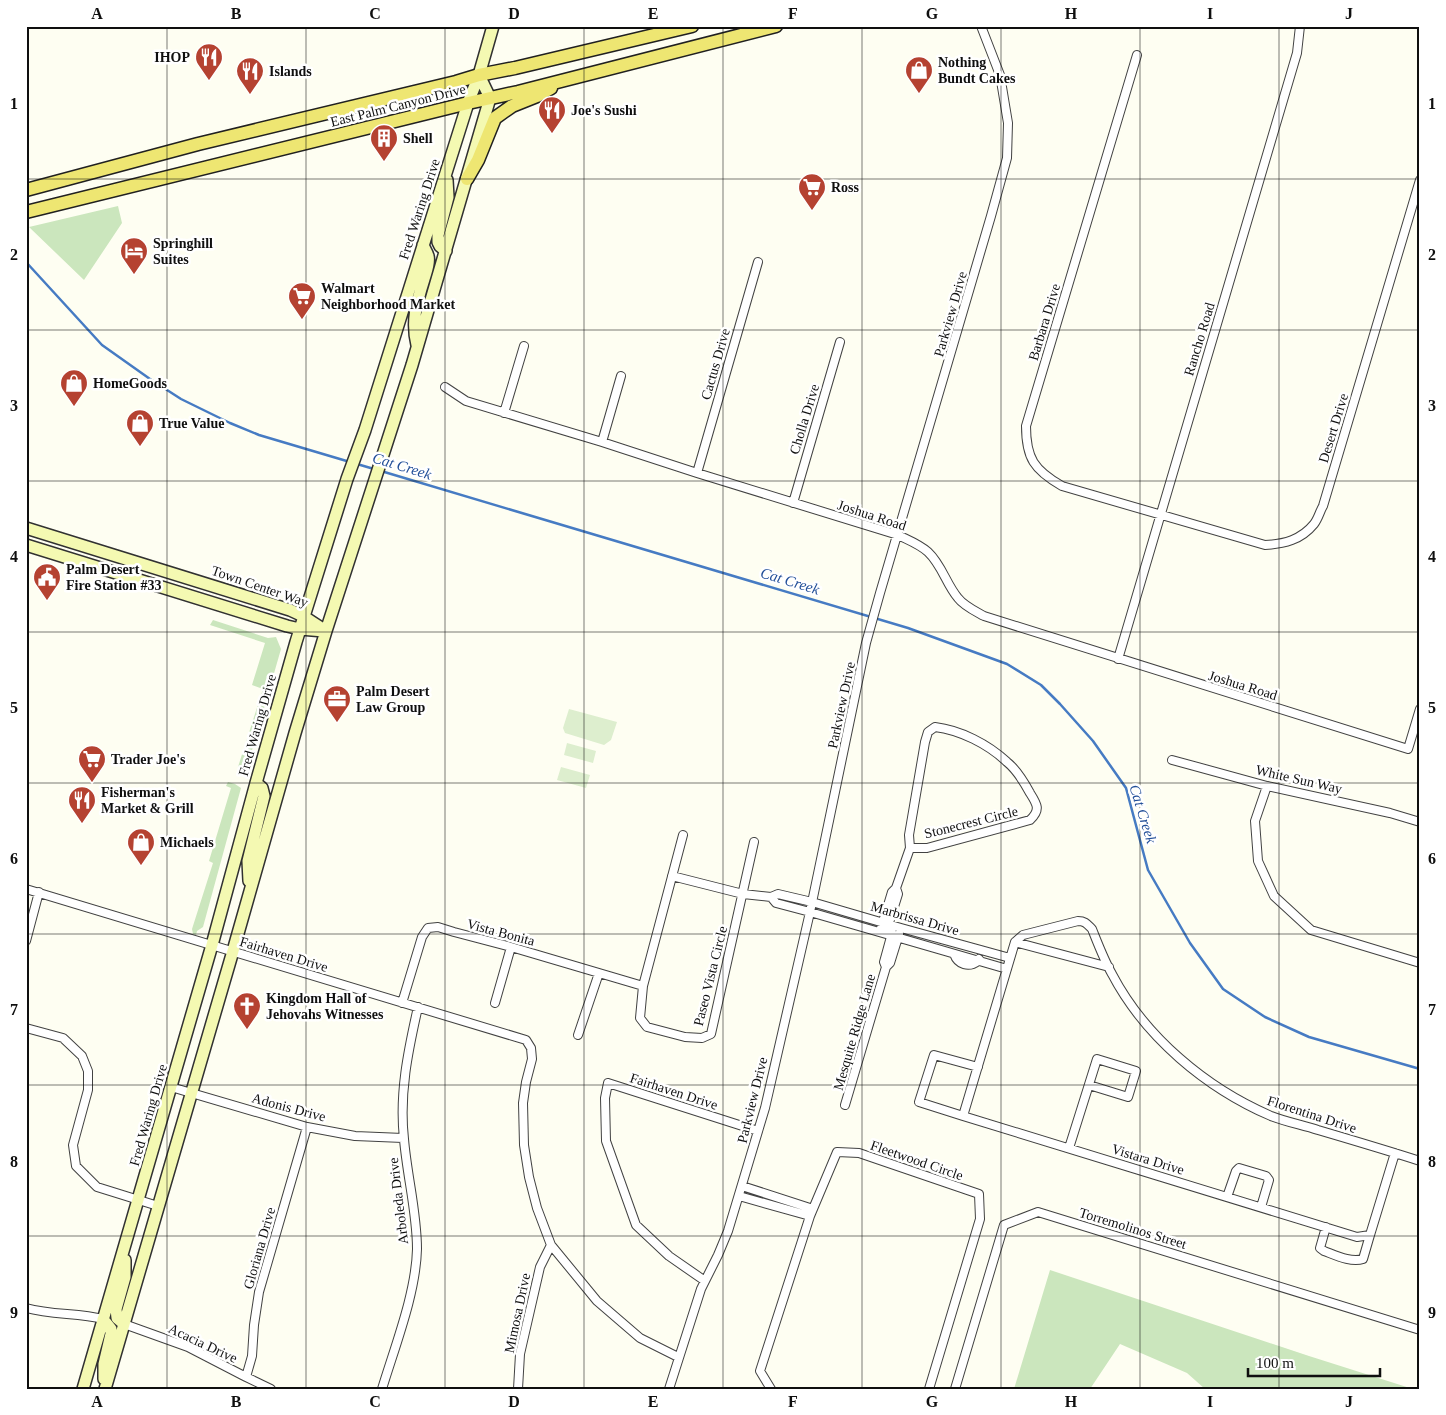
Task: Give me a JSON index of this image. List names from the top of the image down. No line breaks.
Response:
{"streets":{"main road":["East Palm Canyon Drive","Fred Waring Drive","Town Center Way"],"street":["Parkview Drive","Barbara Drive","Rancho Road","Cactus Drive","Cholla Drive","Desert Drive","Joshua Road","White Sun Way","Stonecrest Circle","Marbrissa Drive","Vista Bonita","Fairhaven Drive","Paseo Vista Circle","Mesquite Ridge Lane","Adonis Drive","Florentina Drive","Vistara Drive","Fleetwood Circle","Arboleda Drive","Torremolinos Street","Gloriana Drive","Mimosa Drive","Acacia Drive"]},"crossings":[["East Palm Canyon Drive","Fred Waring Drive"],["Fred Waring Drive","Town Center Way"],["Fred Waring Drive","Fairhaven Drive"],["Fred Waring Drive","Adonis Drive"],["Parkview Drive","Joshua Road"],["Parkview Drive","Marbrissa Drive"],["Parkview Drive","Fairhaven Drive"],["Barbara Drive","Rancho Road"],["Barbara Drive","Desert Drive"],["Rancho Road","Desert Drive"],["Rancho Road","Joshua Road"],["Cactus Drive","Joshua Road"],["Cholla Drive","Joshua Road"],["Stonecrest Circle","Marbrissa Drive"],["Stonecrest Circle","Mesquite Ridge Lane"],["Marbrissa Drive","Paseo Vista Circle"],["Marbrissa Drive","Mesquite Ridge Lane"],["Vista Bonita","Fairhaven Drive"],["Vista Bonita","Paseo Vista Circle"],["Fairhaven Drive","Arboleda Drive"],["Fairhaven Drive","Mimosa Drive"],["Adonis Drive","Arboleda Drive"],["Adonis Drive","Gloriana Drive"],["Gloriana Drive","Acacia Drive"]],"water":["Cat Creek"],"places":{"restaurant":["IHOP","Islands","Joe's Sushi","Fisherman's Market & Grill"],"shop":["Nothing Bundt Cakes","HomeGoods","True Value","Michaels"],"building":["Shell"],"supermarket":["Ross","Walmart Neighborhood Market","Trader Joe's"],"hotel":["Springhill Suites"],"public building":["Palm Desert Fire Station #33"],"office":["Palm Desert Law Group"],"church":["Kingdom Hall of Jehovahs Witnesses"]},"scale_bar":"100 m","grid":{"columns":["A","B","C","D","E","F","G","H","I","J"],"rows":["1","2","3","4","5","6","7","8","9"]}}
